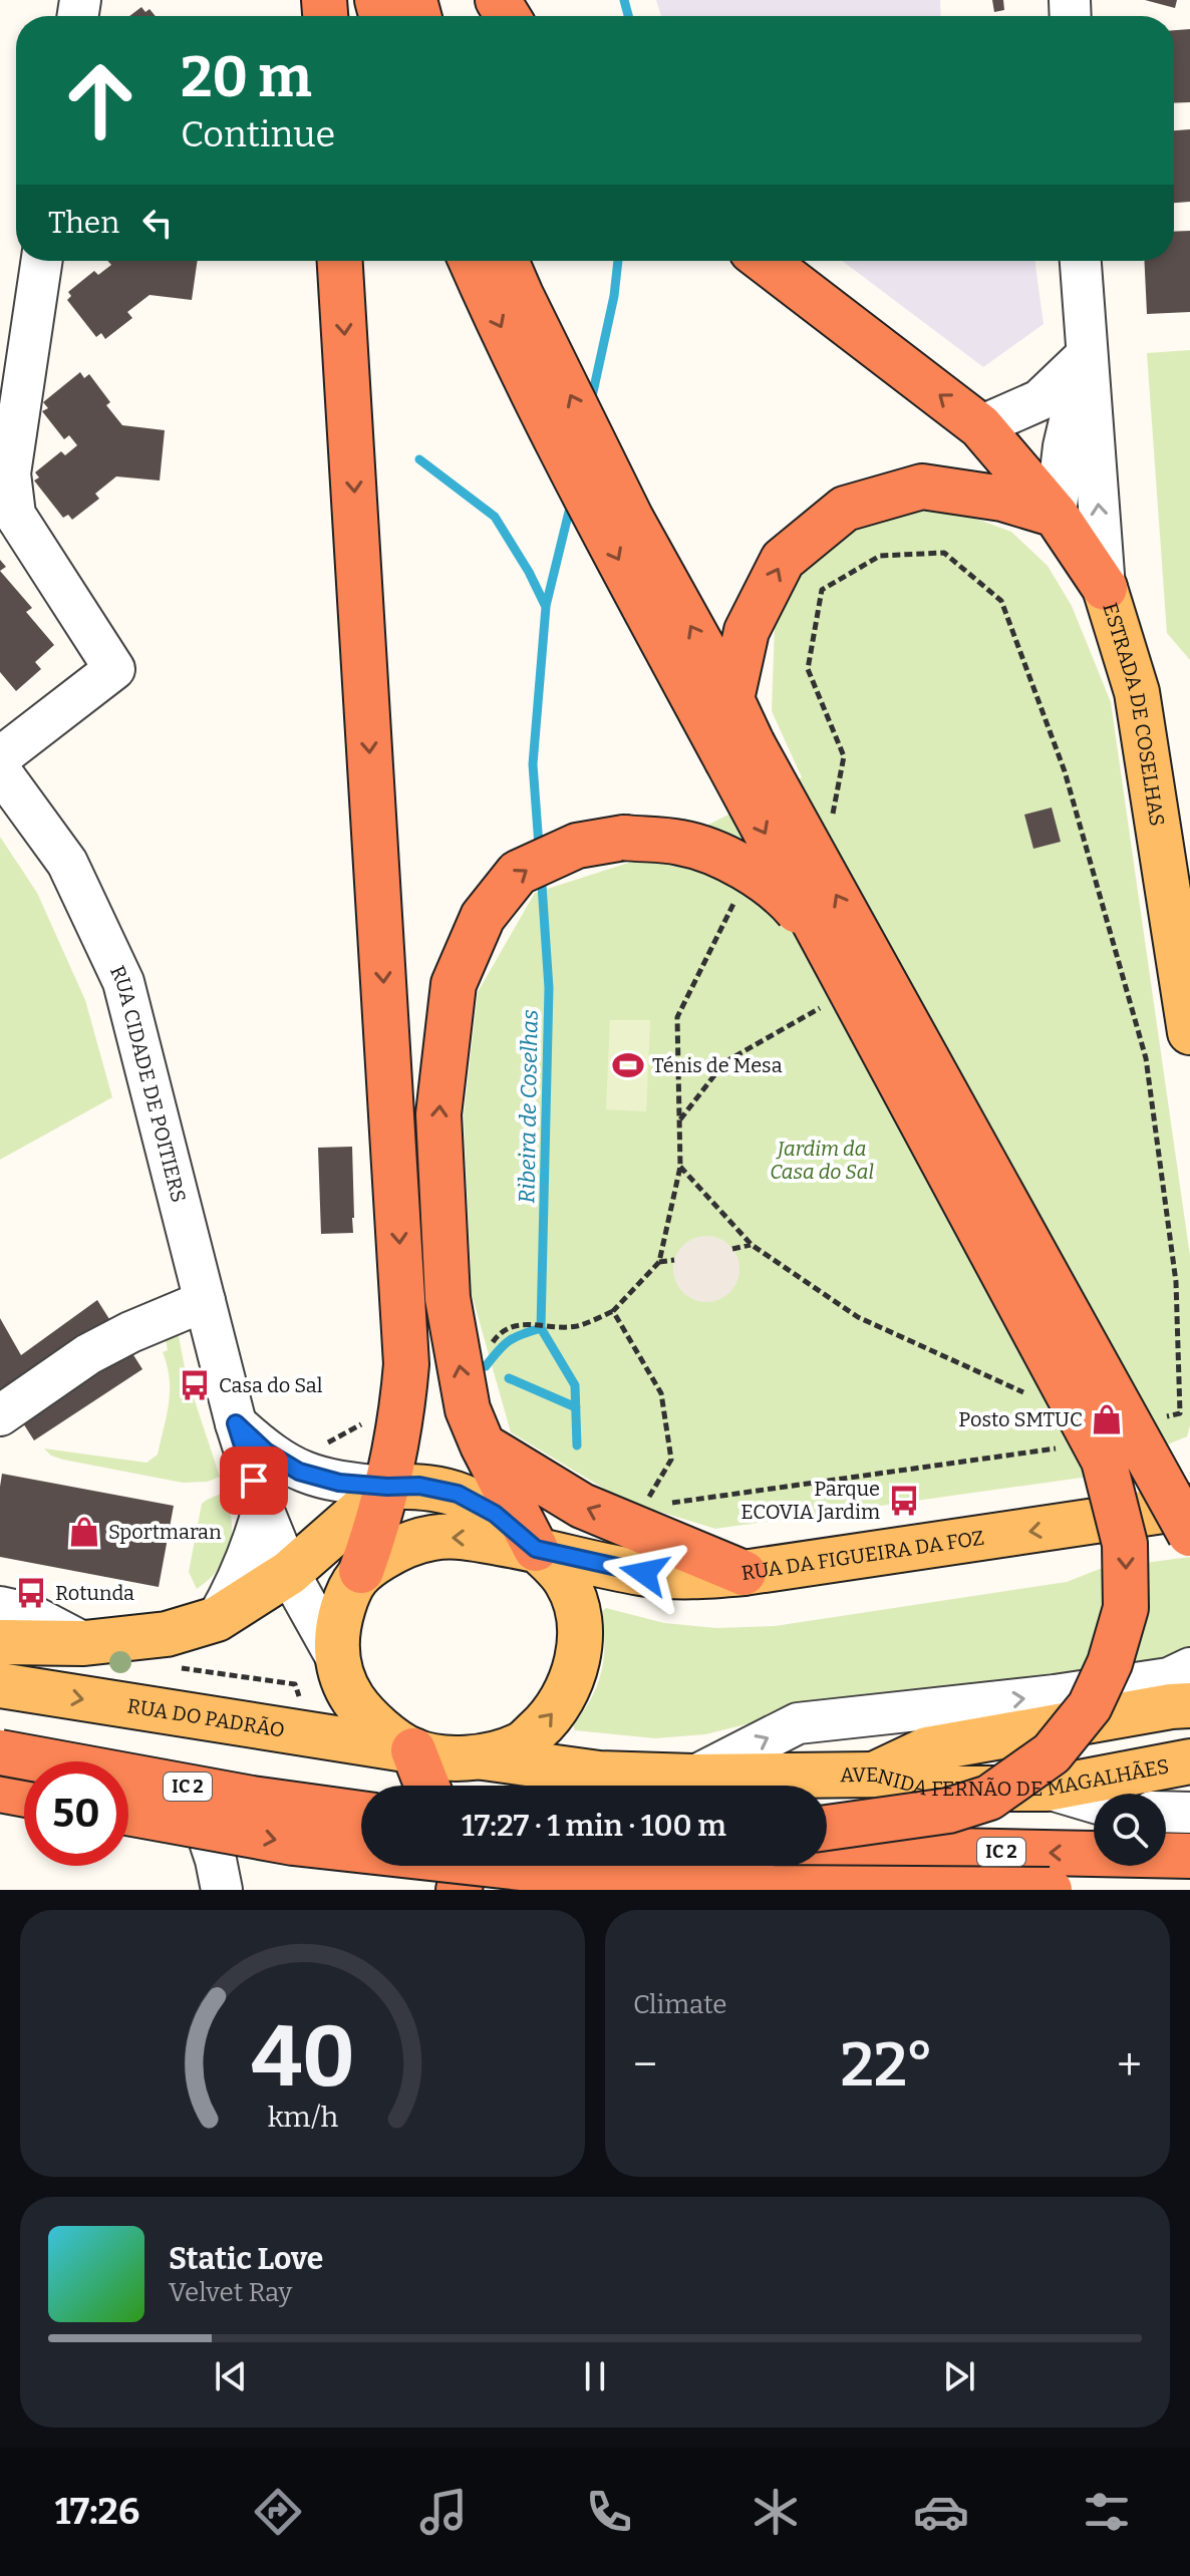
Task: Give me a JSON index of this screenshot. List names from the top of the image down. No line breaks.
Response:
{"streets":{"highway":["IC 2"],"main road":["ESTRADA DE COSELHAS","RUA DA FIGUEIRA DA FOZ","RUA DO PADRÃO","AVENIDA FERNÃO DE MAGALHÃES"],"street":["RUA CIDADE DE POITIERS"]},"crossings":[["RUA CIDADE DE POITIERS","RUA DA FIGUEIRA DA FOZ"],["RUA CIDADE DE POITIERS","RUA DO PADRÃO"],["RUA CIDADE DE POITIERS","AVENIDA FERNÃO DE MAGALHÃES"],["RUA DA FIGUEIRA DA FOZ","RUA DO PADRÃO"],["RUA DA FIGUEIRA DA FOZ","AVENIDA FERNÃO DE MAGALHÃES"],["RUA DO PADRÃO","AVENIDA FERNÃO DE MAGALHÃES"]],"water":["Ribeira de Coselhas"],"parks":["Jardim da Casa do Sal"],"places":{"sports":["Ténis de Mesa"],"bus stop":["Casa do Sal","Parque ECOVIA Jardim","Rotunda"],"shop":["Posto SMTUC","Sportmaran"]},"page":{"turn":["20 m","Continue"],"then":"Then","limit":"50","trip":"17:27 · 1 min · 100 m","tile":"Climate","heat":["−","22°","+"],"song":["Static Love","Velvet Ray"],"tabs":"17:26","gauge":["40","km/h"]}}
